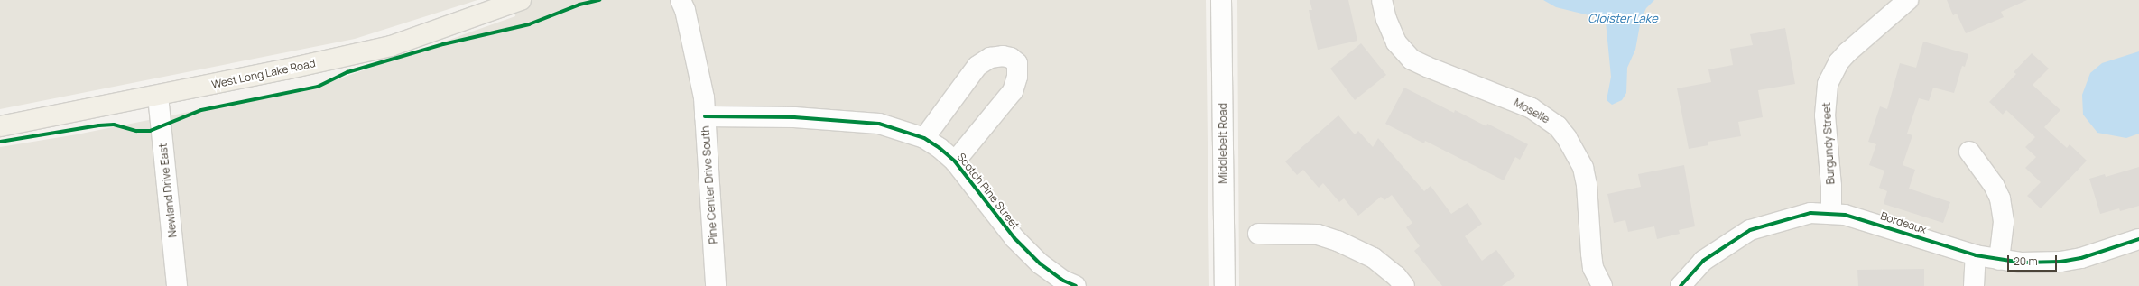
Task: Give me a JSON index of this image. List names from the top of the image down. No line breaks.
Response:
{"streets":{"main road":["West Long Lake Road"],"street":["Moselle","Middlebelt Road","Burgundy Street","Pine Center Drive South","Newland Drive East","Scotch Pine Street","Bordeaux"]},"crossings":[["West Long Lake Road","Newland Drive East"],["Burgundy Street","Bordeaux"],["Pine Center Drive South","Scotch Pine Street"]],"water":["Cloister Lake"],"scale_bar":"20 m"}
